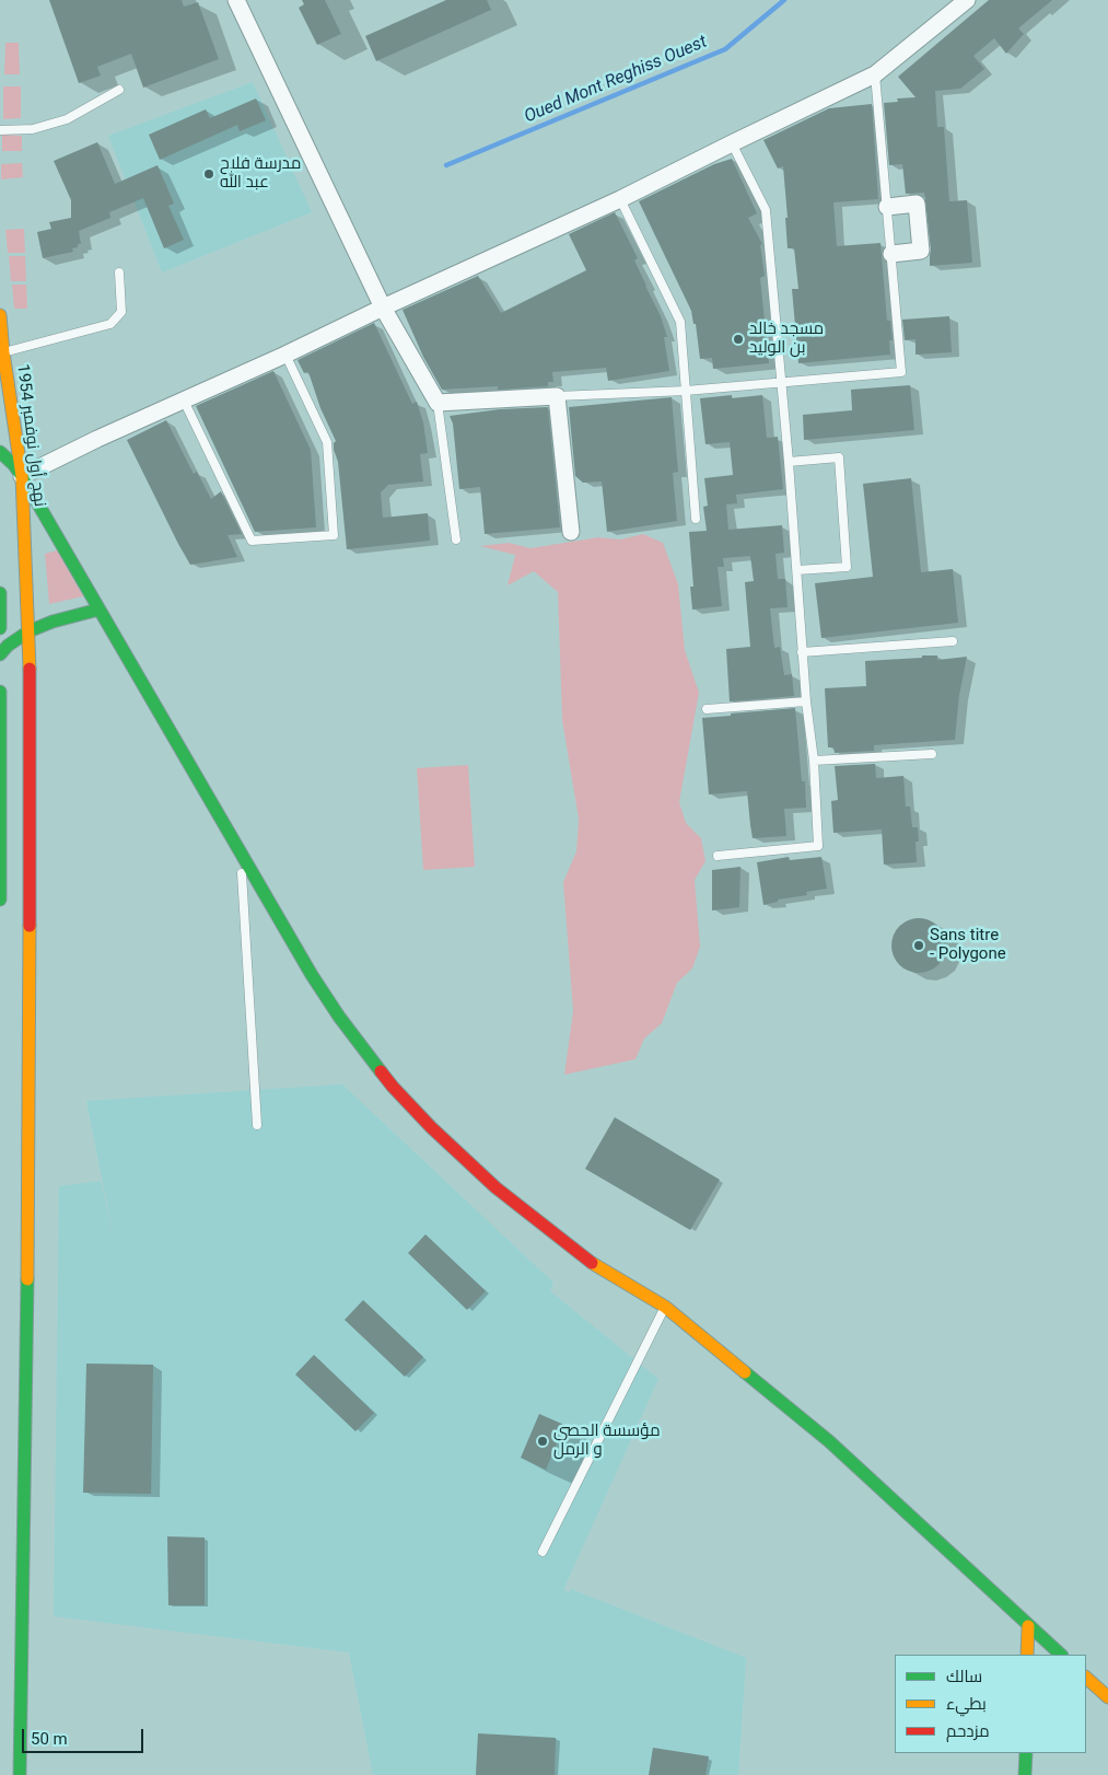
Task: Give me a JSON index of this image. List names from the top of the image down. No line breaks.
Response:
{"streets":{"main road":["نهج أول نوفمبر 1954"]},"water":["Oued Mont Reghiss Ouest"],"places":["مدرسة فلاح عبد الله","مسجد خالد بن الوليد","Sans titre - Polygone","مؤسسة الحصى و الرمل"],"legend":["سالك","بطيء","مزدحم"],"scale_bar":"50 m"}
